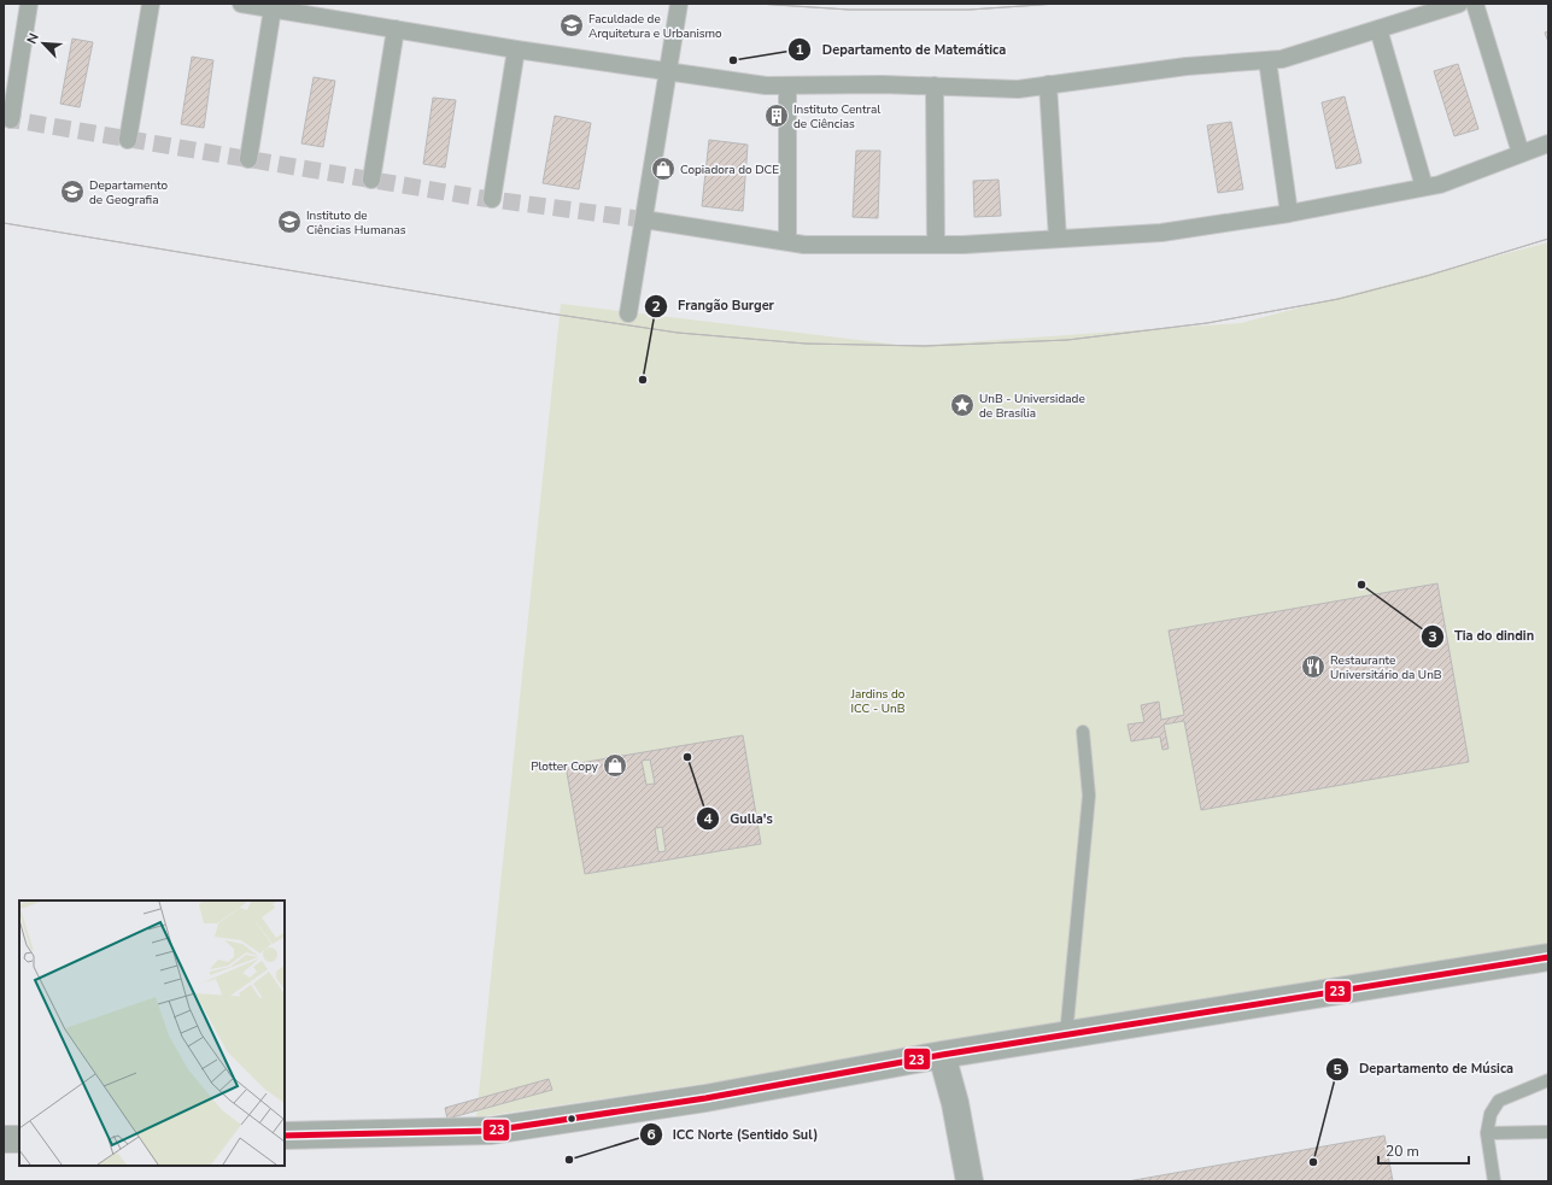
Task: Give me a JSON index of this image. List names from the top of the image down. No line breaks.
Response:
{"parks":["Jardins do ICC - UnB"],"places":{"school or university":["Faculdade de Arquitetura e Urbanismo","Departamento de Geografia","Instituto de Ciências Humanas"],"other":["Departamento de Matemática","Frangão Burger","Tia do dindin","Gulla's","ICC Norte (Sentido Sul)","Departamento de Música"],"building":["Instituto Central de Ciências"],"shop":["Copiadora do DCE","Plotter Copy"],"place":["UnB - Universidade de Brasília"],"restaurant":["Restaurante Universitário da UnB"]},"lines":["transit line 23"],"scale_bar":"20 m","north":"top left"}
